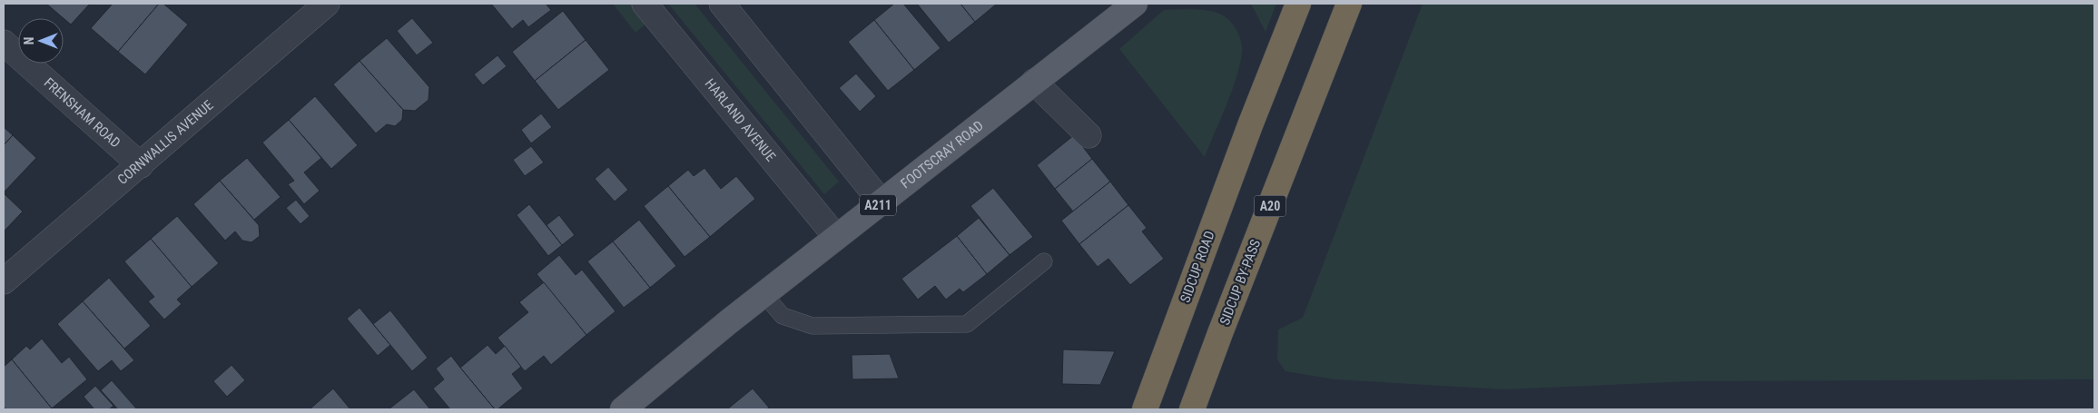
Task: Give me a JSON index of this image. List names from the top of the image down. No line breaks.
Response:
{"streets":{"highway":["A20","SIDCUP ROAD","SIDCUP BY-PASS"],"main road":["FOOTSCRAY ROAD","A211"],"street":["FRENSHAM ROAD","HARLAND AVENUE","CORNWALLIS AVENUE"]},"crossings":[["FRENSHAM ROAD","CORNWALLIS AVENUE"],["HARLAND AVENUE","FOOTSCRAY ROAD"]],"north":"left"}
